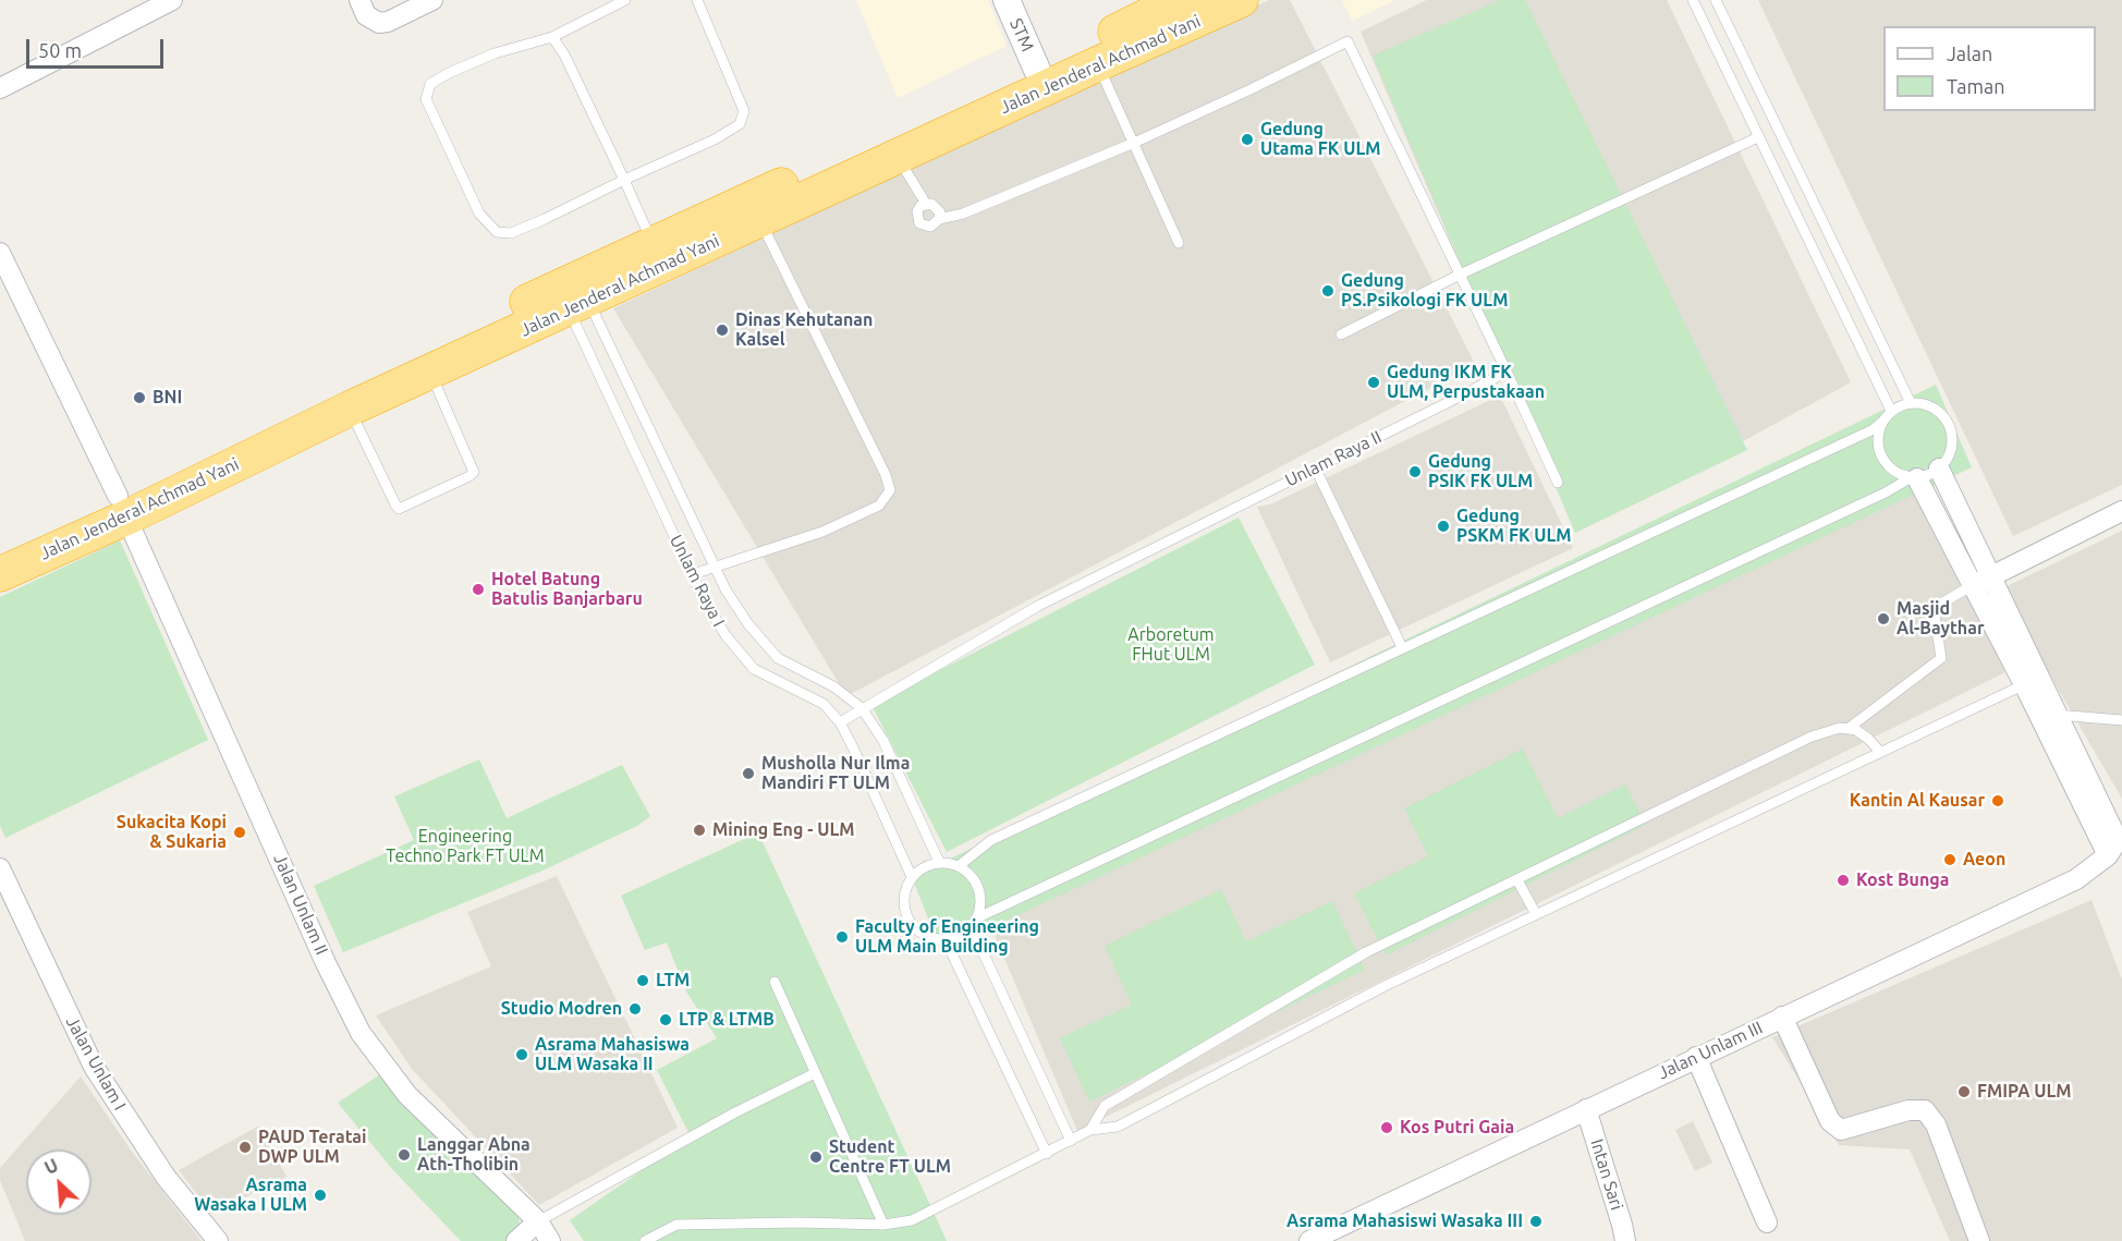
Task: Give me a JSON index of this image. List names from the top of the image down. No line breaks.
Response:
{"streets":{"highway":["Jalan Jenderal Achmad Yani"],"street":["STM","Jalan Unlam II","Jalan Unlam III","Jalan Unlam I","Intan Sari"],"lane":["Unlam Raya II","Unlam Raya I"]},"crossings":[["STM","Jalan Jenderal Achmad Yani"],["Jalan Jenderal Achmad Yani","Unlam Raya I"],["Jalan Jenderal Achmad Yani","Jalan Unlam II"],["Unlam Raya II","Unlam Raya I"],["Jalan Unlam III","Intan Sari"]],"parks":["Arboretum FHut ULM","Engineering Techno Park FT ULM"],"places":["Gedung Utama FK ULM","Gedung PS.Psikologi FK ULM","Dinas Kehutanan Kalsel","Gedung IKM FK ULM, Perpustakaan","BNI","Gedung PSIK FK ULM","Gedung PSKM FK ULM","Hotel Batung Batulis Banjarbaru","Masjid Al-Baythar","Musholla Nur Ilma Mandiri FT ULM","Kantin Al Kausar","Mining Eng - ULM","Sukacita Kopi & Sukaria","Aeon","Kost Bunga","Faculty of Engineering ULM Main Building","LTM","Studio Modren","LTP & LTMB","Asrama Mahasiswa ULM Wasaka II","FMIPA ULM","Kos Putri Gaia","PAUD Teratai DWP ULM","Langgar Abna Ath-Tholibin","Student Centre FT ULM","Asrama Wasaka I ULM","Asrama Mahasiswi Wasaka III"],"legend":["Jalan","Taman"],"scale_bar":"50 m","north":"top left"}
